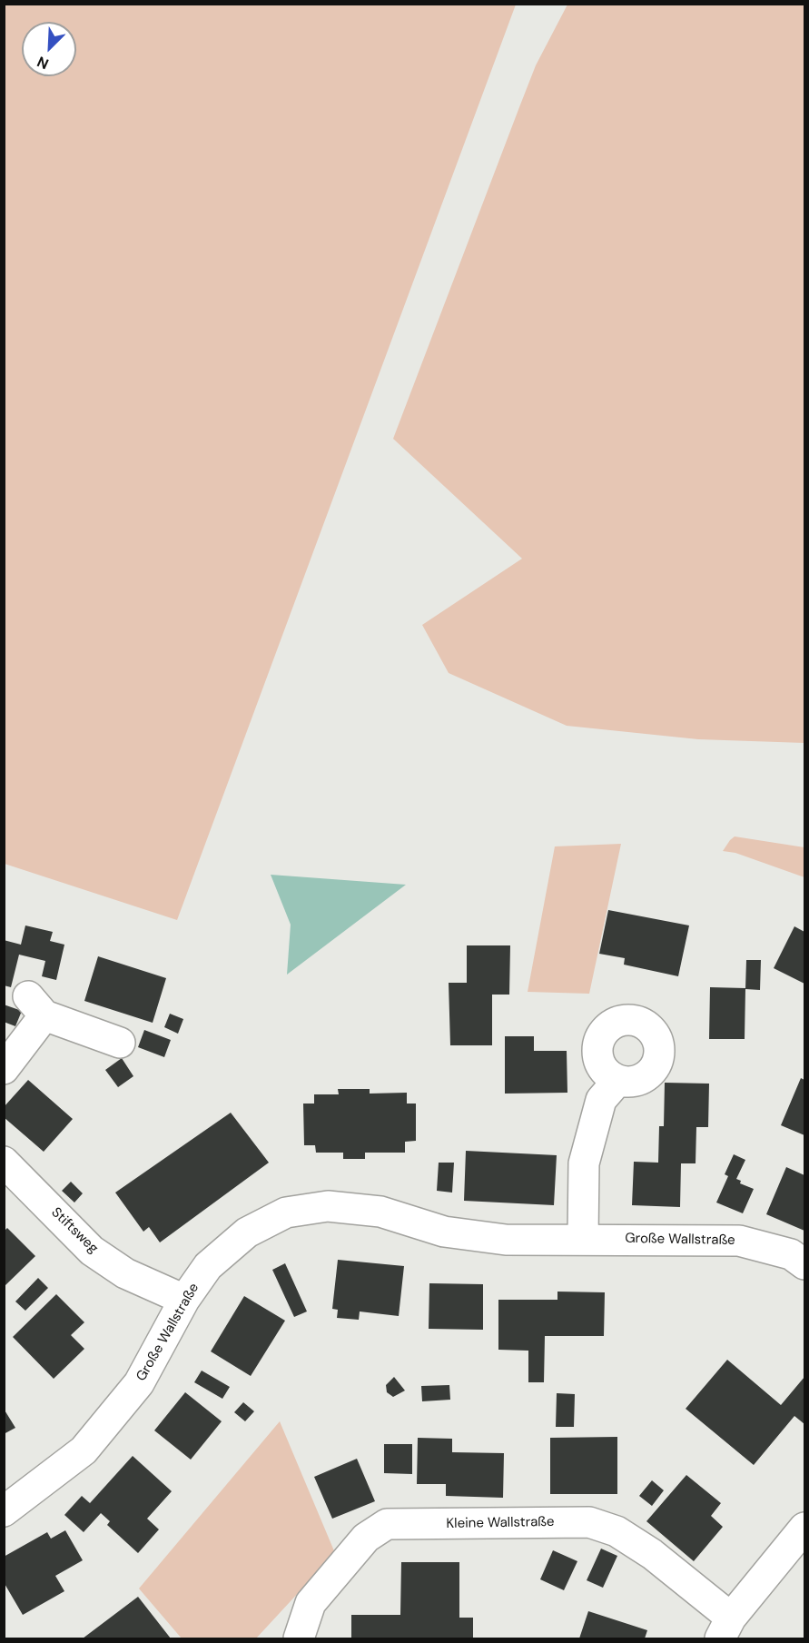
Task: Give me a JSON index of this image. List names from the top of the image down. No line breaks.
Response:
{"streets":{"street":["Stiftsweg","Große Wallstraße","Kleine Wallstraße"]},"crossings":[["Stiftsweg","Große Wallstraße"]],"north":"bottom left"}
